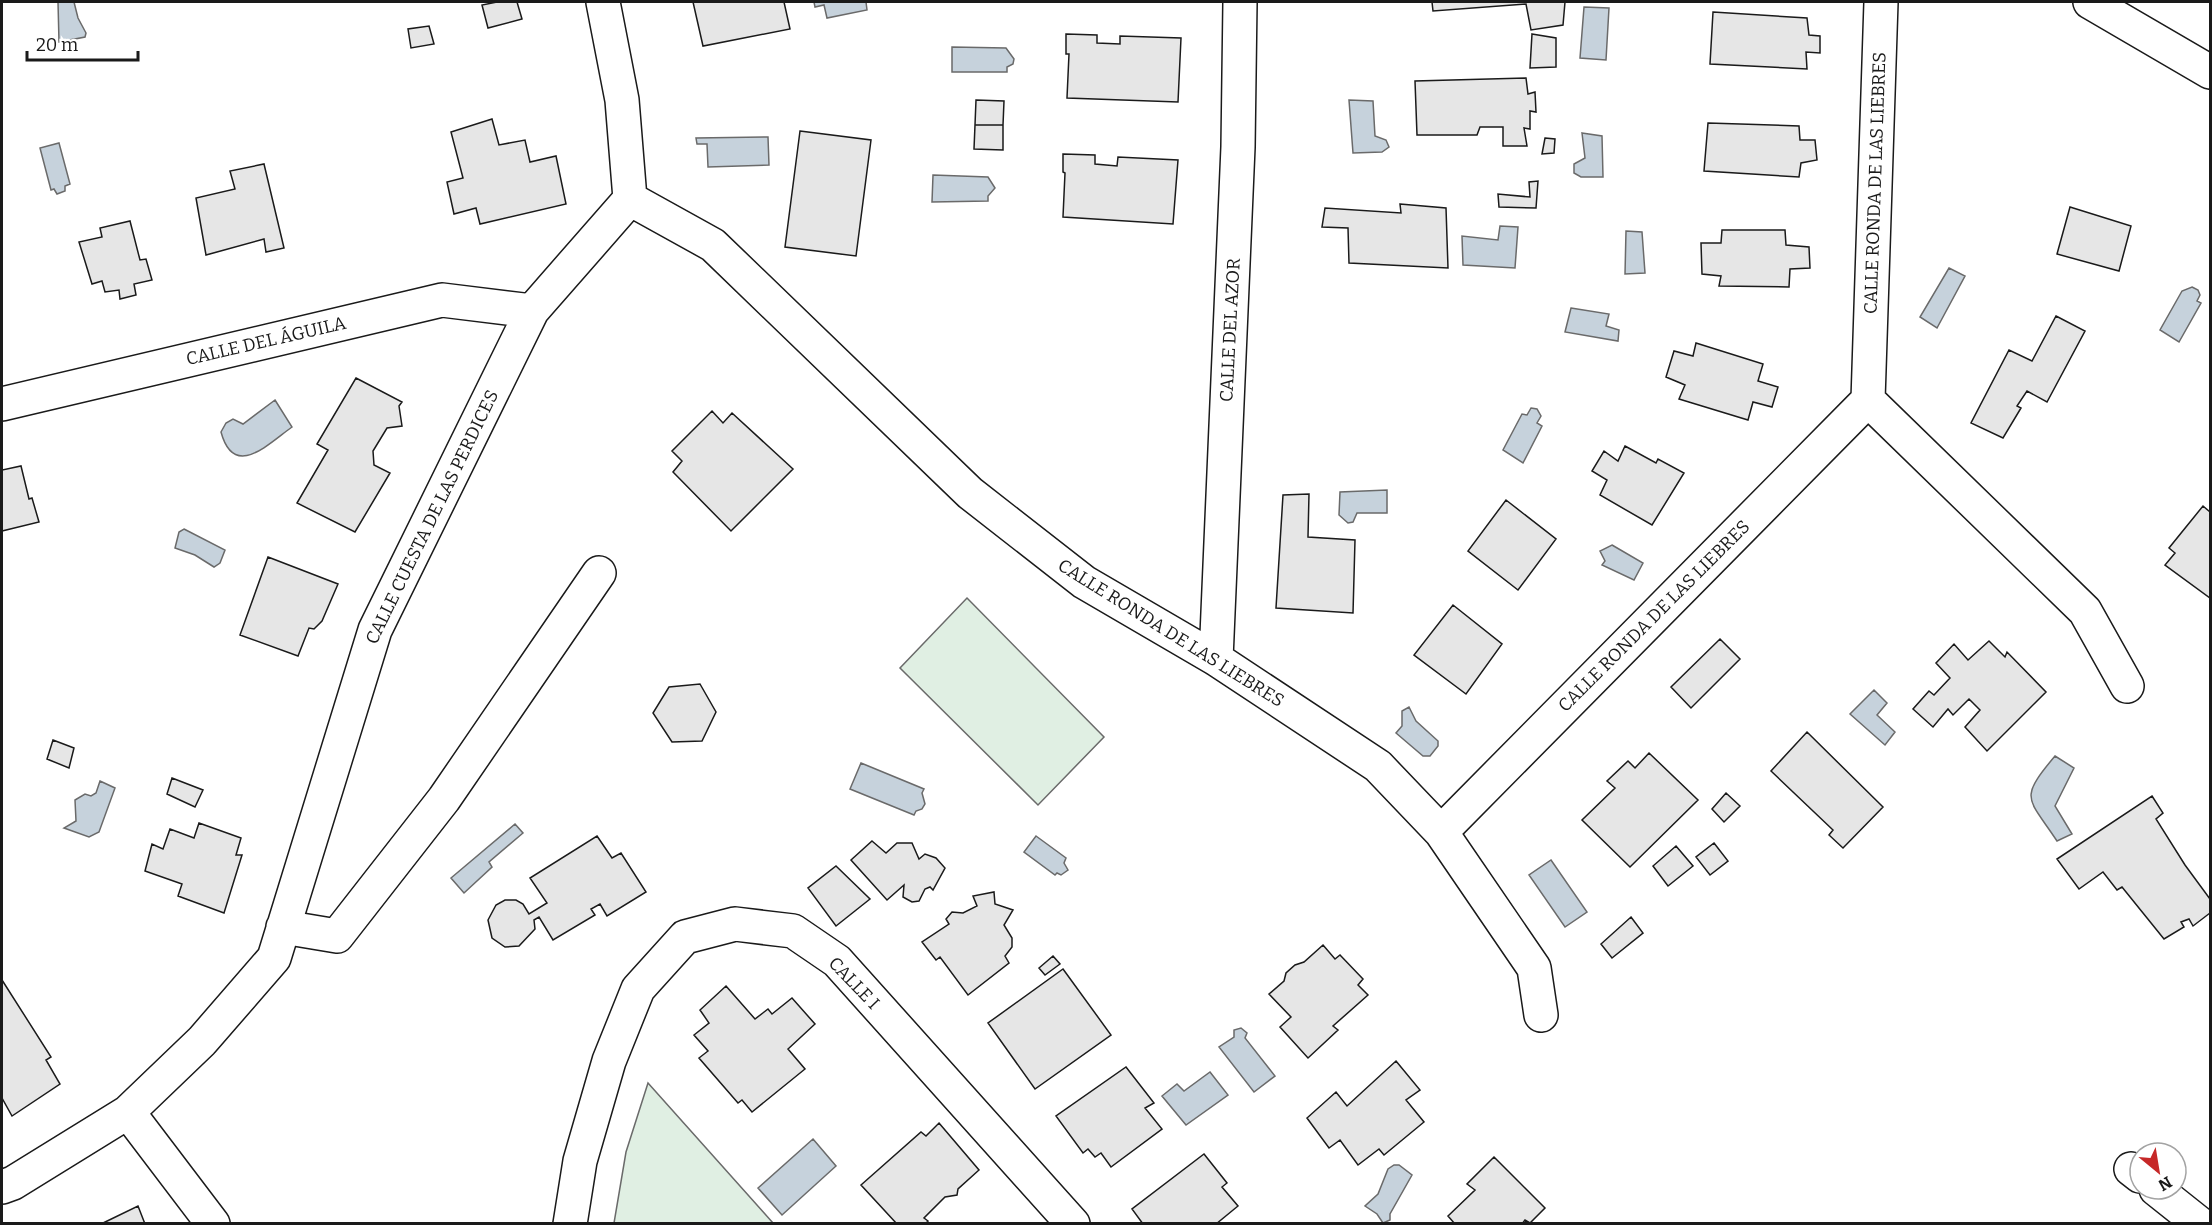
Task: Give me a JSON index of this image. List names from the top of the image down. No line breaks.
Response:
{"streets":{"street":["CALLE RONDA DE LAS LIEBRES","CALLE DEL AZOR","CALLE DEL ÁGUILA","CALLE CUESTA DE LAS PERDICES","CALLE I"]},"crossings":[["CALLE RONDA DE LAS LIEBRES","CALLE DEL AZOR"],["CALLE RONDA DE LAS LIEBRES","CALLE CUESTA DE LAS PERDICES"],["CALLE DEL ÁGUILA","CALLE CUESTA DE LAS PERDICES"]],"scale_bar":"20 m","north":"bottom right"}
